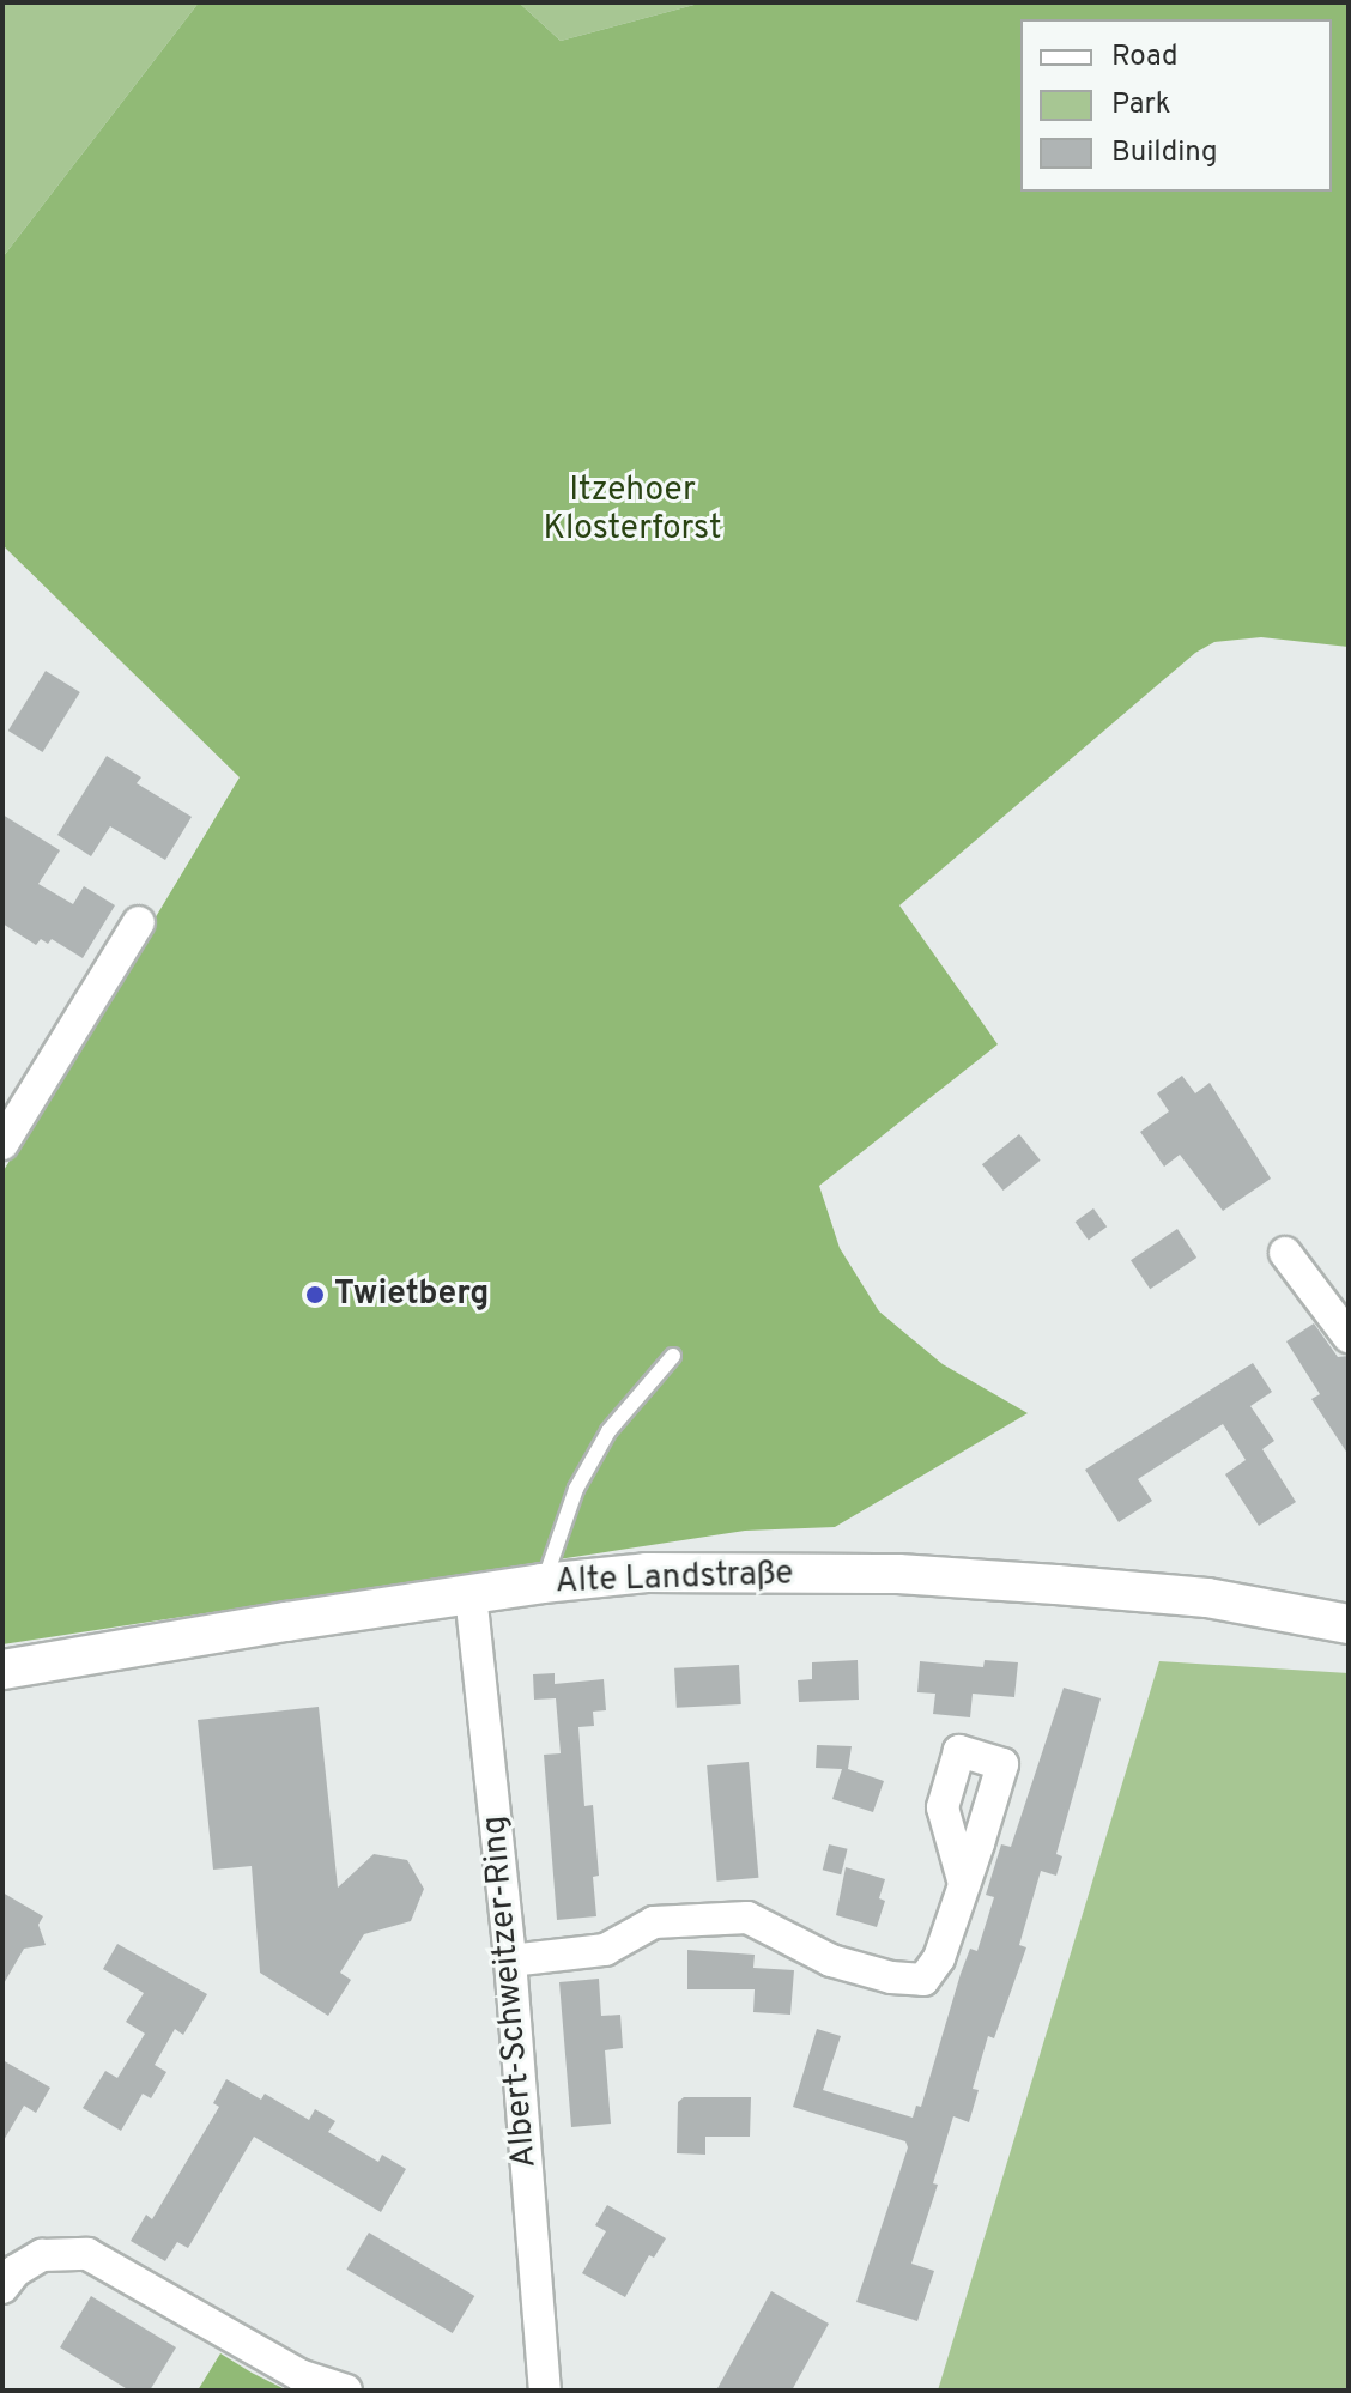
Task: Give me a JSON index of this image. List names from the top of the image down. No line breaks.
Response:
{"streets":{"street":["Alte Landstraße","Albert-Schweitzer-Ring"]},"crossings":[["Alte Landstraße","Albert-Schweitzer-Ring"]],"parks":["Itzehoer Klosterforst"],"places":["Twietberg"],"legend":["Road","Park","Building"]}
